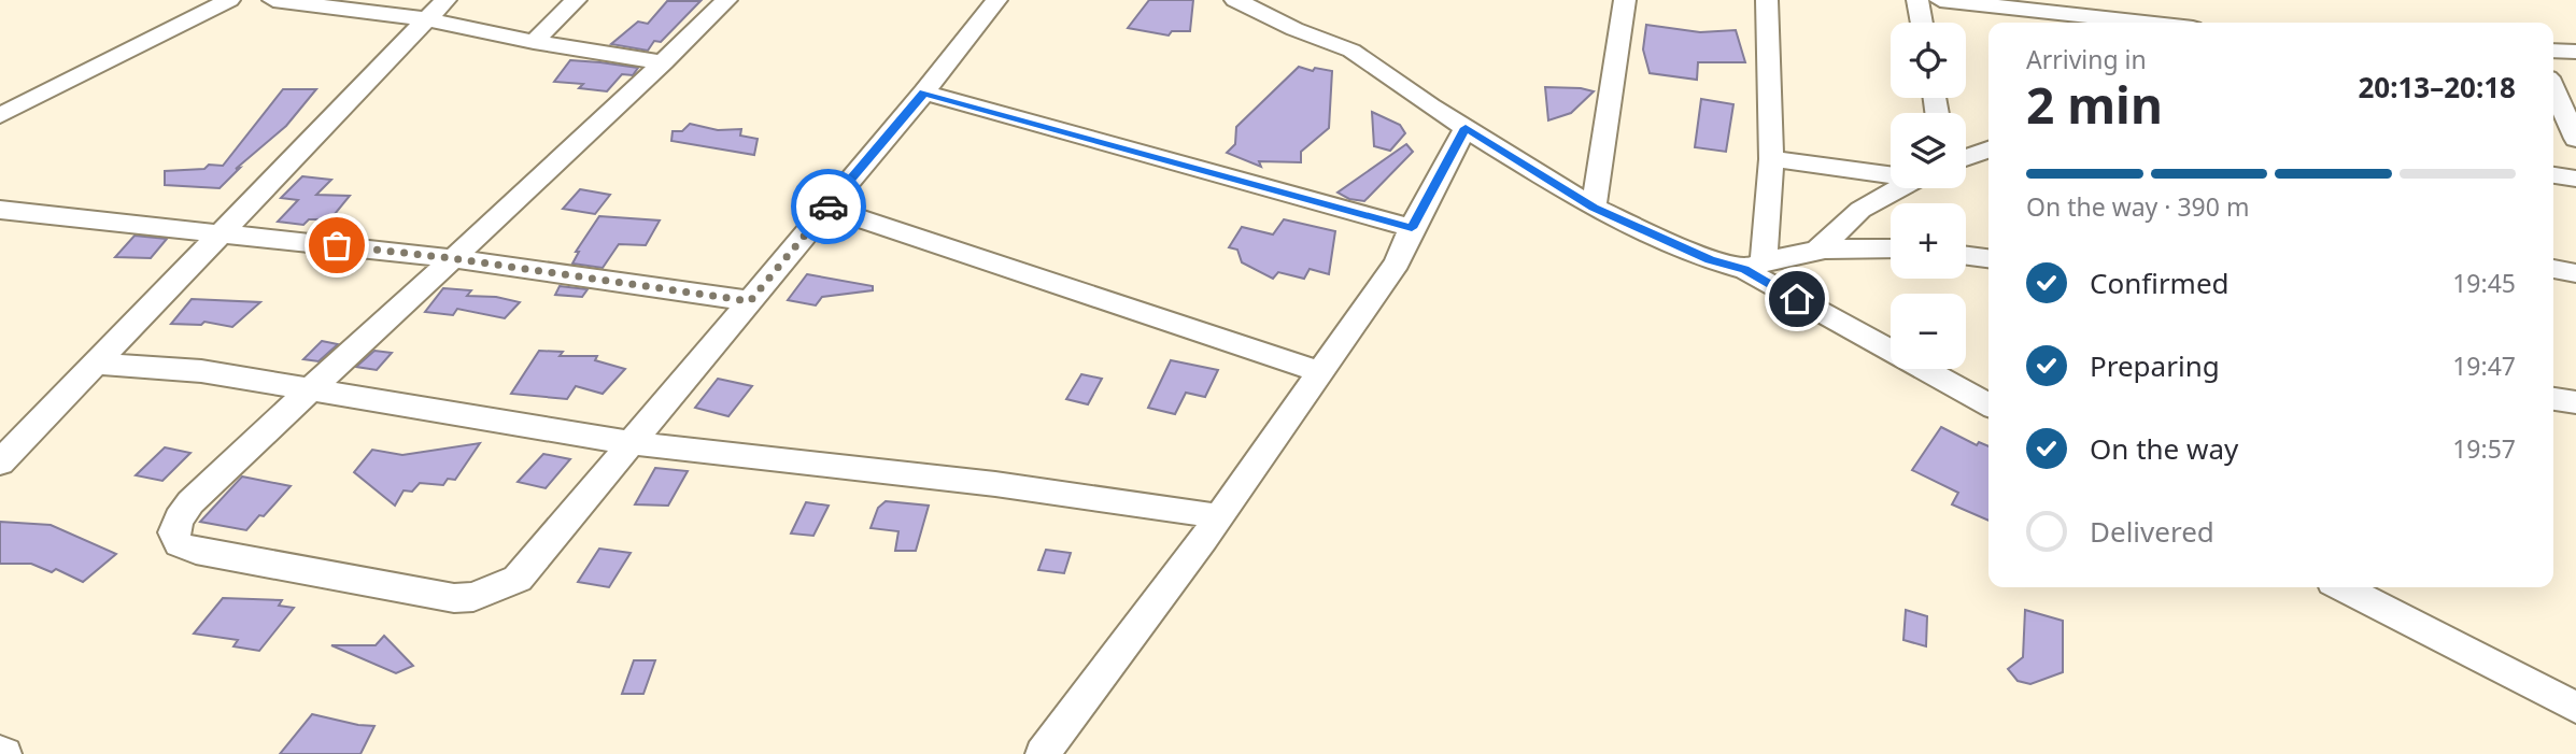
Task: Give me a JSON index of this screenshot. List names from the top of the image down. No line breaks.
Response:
{"page":{"map_buttons":["+","−"],"heading":["2 min","Arriving in","20:13–20:18"],"bar":"On the way · 390 m","list":[["Confirmed","19:45"],["Preparing","19:47"],["On the way","19:57"],"Delivered"]}}
